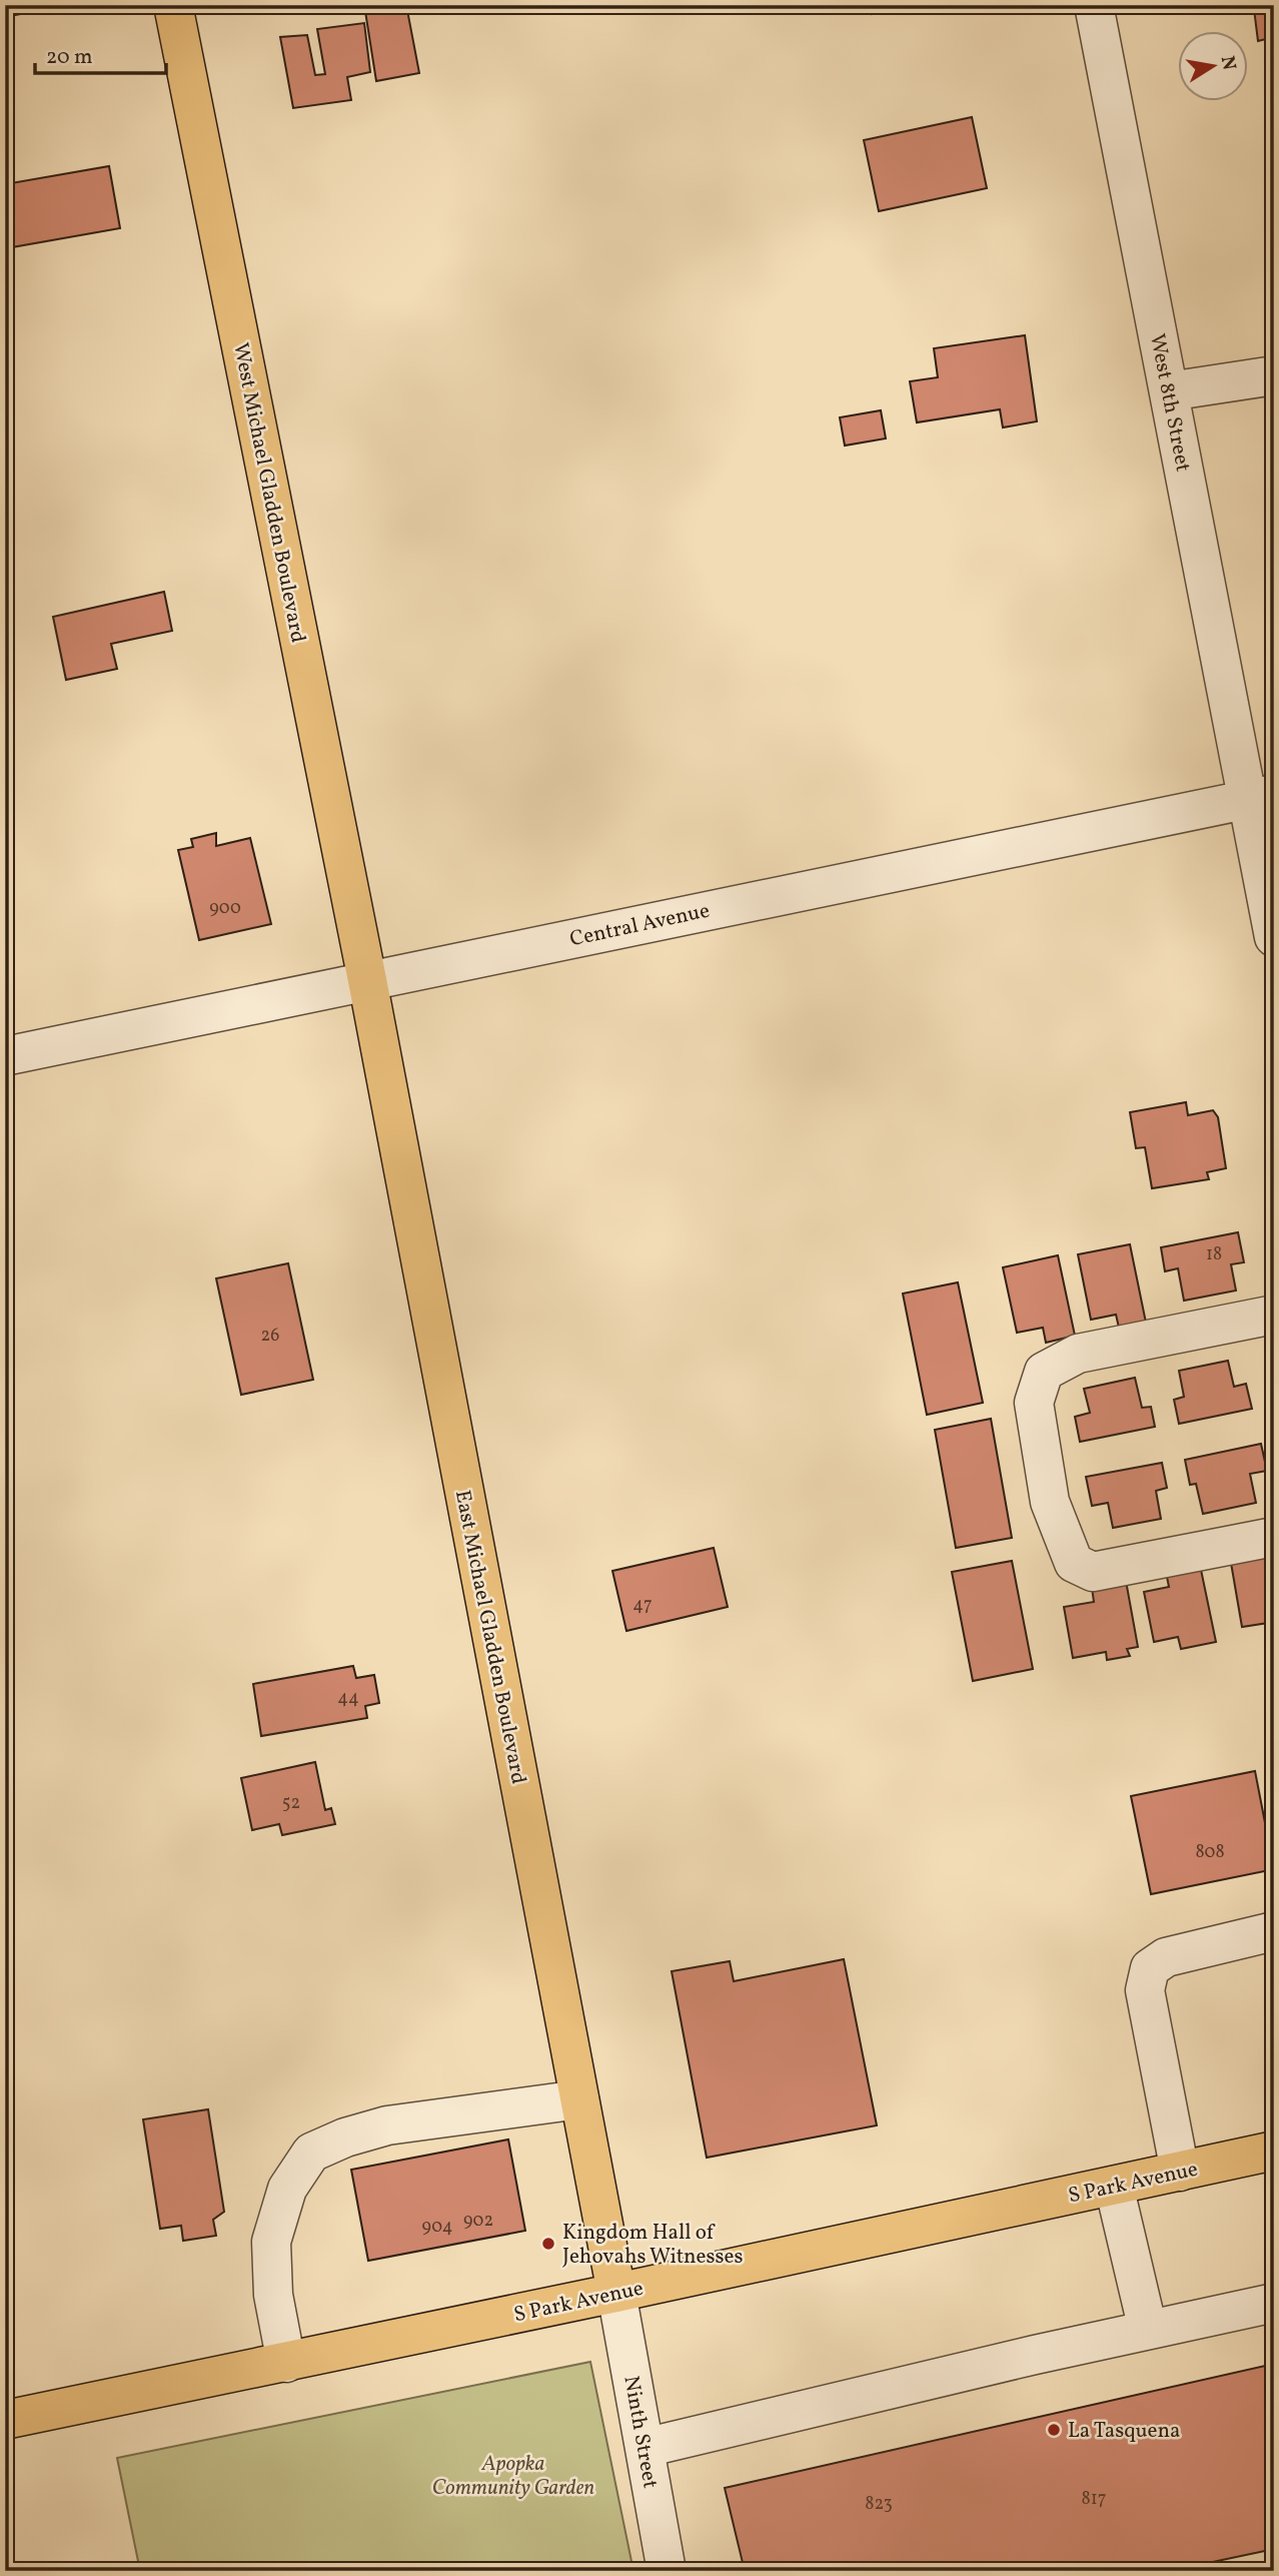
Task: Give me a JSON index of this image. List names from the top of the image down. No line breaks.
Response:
{"streets":{"main road":["West Michael Gladden Boulevard","East Michael Gladden Boulevard","S Park Avenue"],"street":["West 8th Street","Central Avenue","Ninth Street"]},"crossings":[["West 8th Street","Central Avenue"],["West Michael Gladden Boulevard","Central Avenue"],["West Michael Gladden Boulevard","East Michael Gladden Boulevard"],["Central Avenue","East Michael Gladden Boulevard"],["East Michael Gladden Boulevard","S Park Avenue"],["East Michael Gladden Boulevard","Ninth Street"],["S Park Avenue","Ninth Street"]],"parks":["Apopka Community Garden"],"places":["Kingdom Hall of Jehovahs Witnesses","La Tasquena"],"house_numbers":["900","18","26","47","44","52","808","902","904","817","823"],"scale_bar":"20 m","north":"right"}
